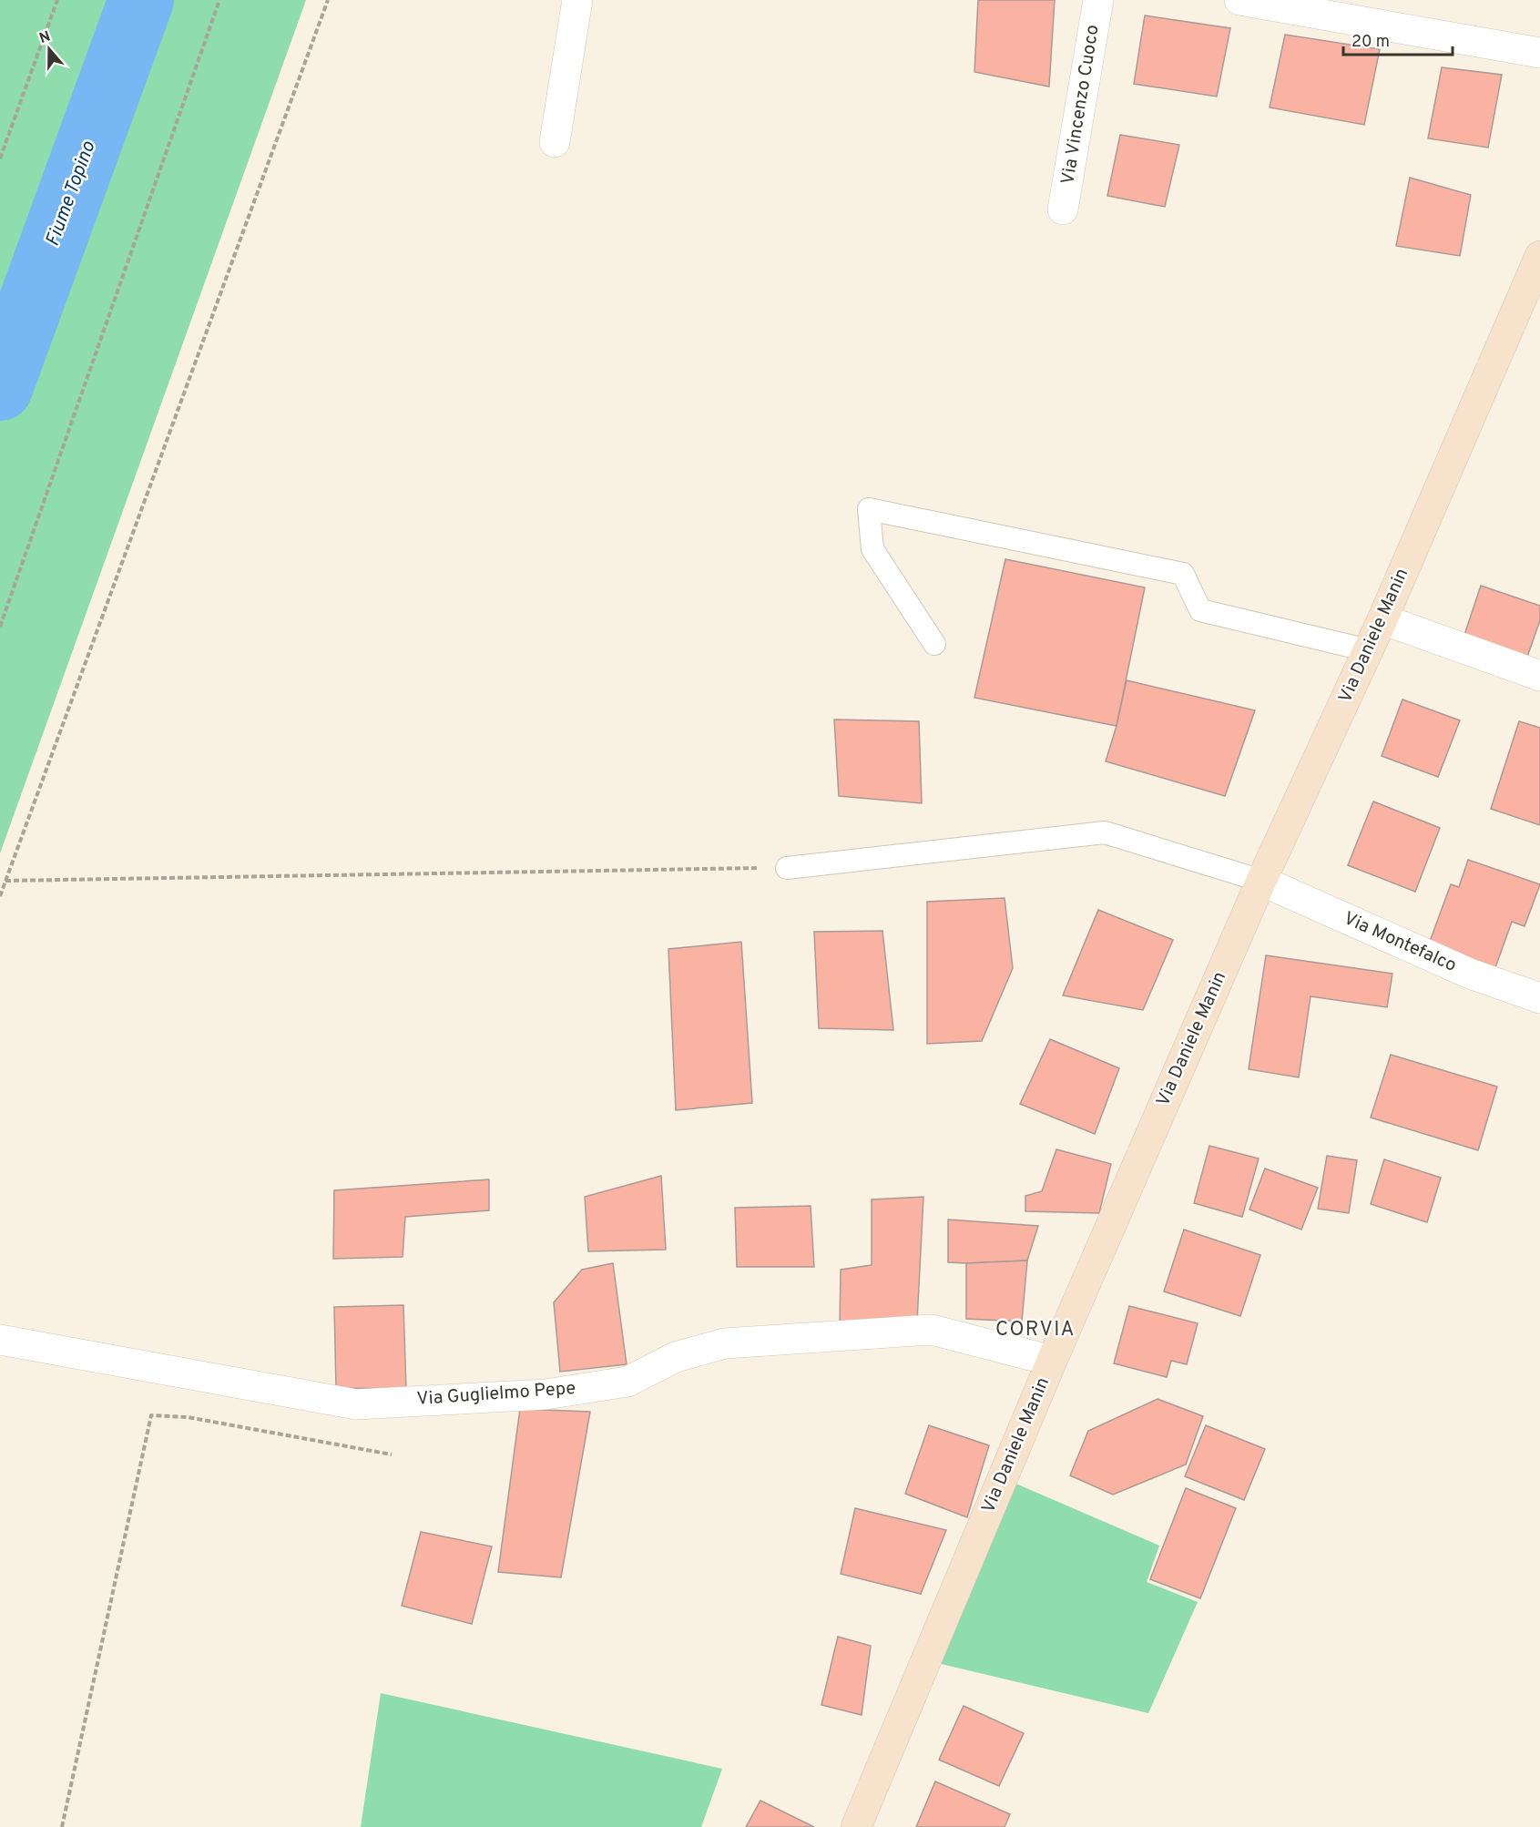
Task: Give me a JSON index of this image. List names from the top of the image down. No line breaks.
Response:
{"streets":{"street":["Via Vincenzo Cuoco","Via Daniele Manin","Via Montefalco","Via Guglielmo Pepe"]},"crossings":[["Via Daniele Manin","Via Montefalco"],["Via Daniele Manin","Via Guglielmo Pepe"]],"districts":["CORVIA"],"water":["Fiume Topino"],"scale_bar":"20 m","north":"top"}
